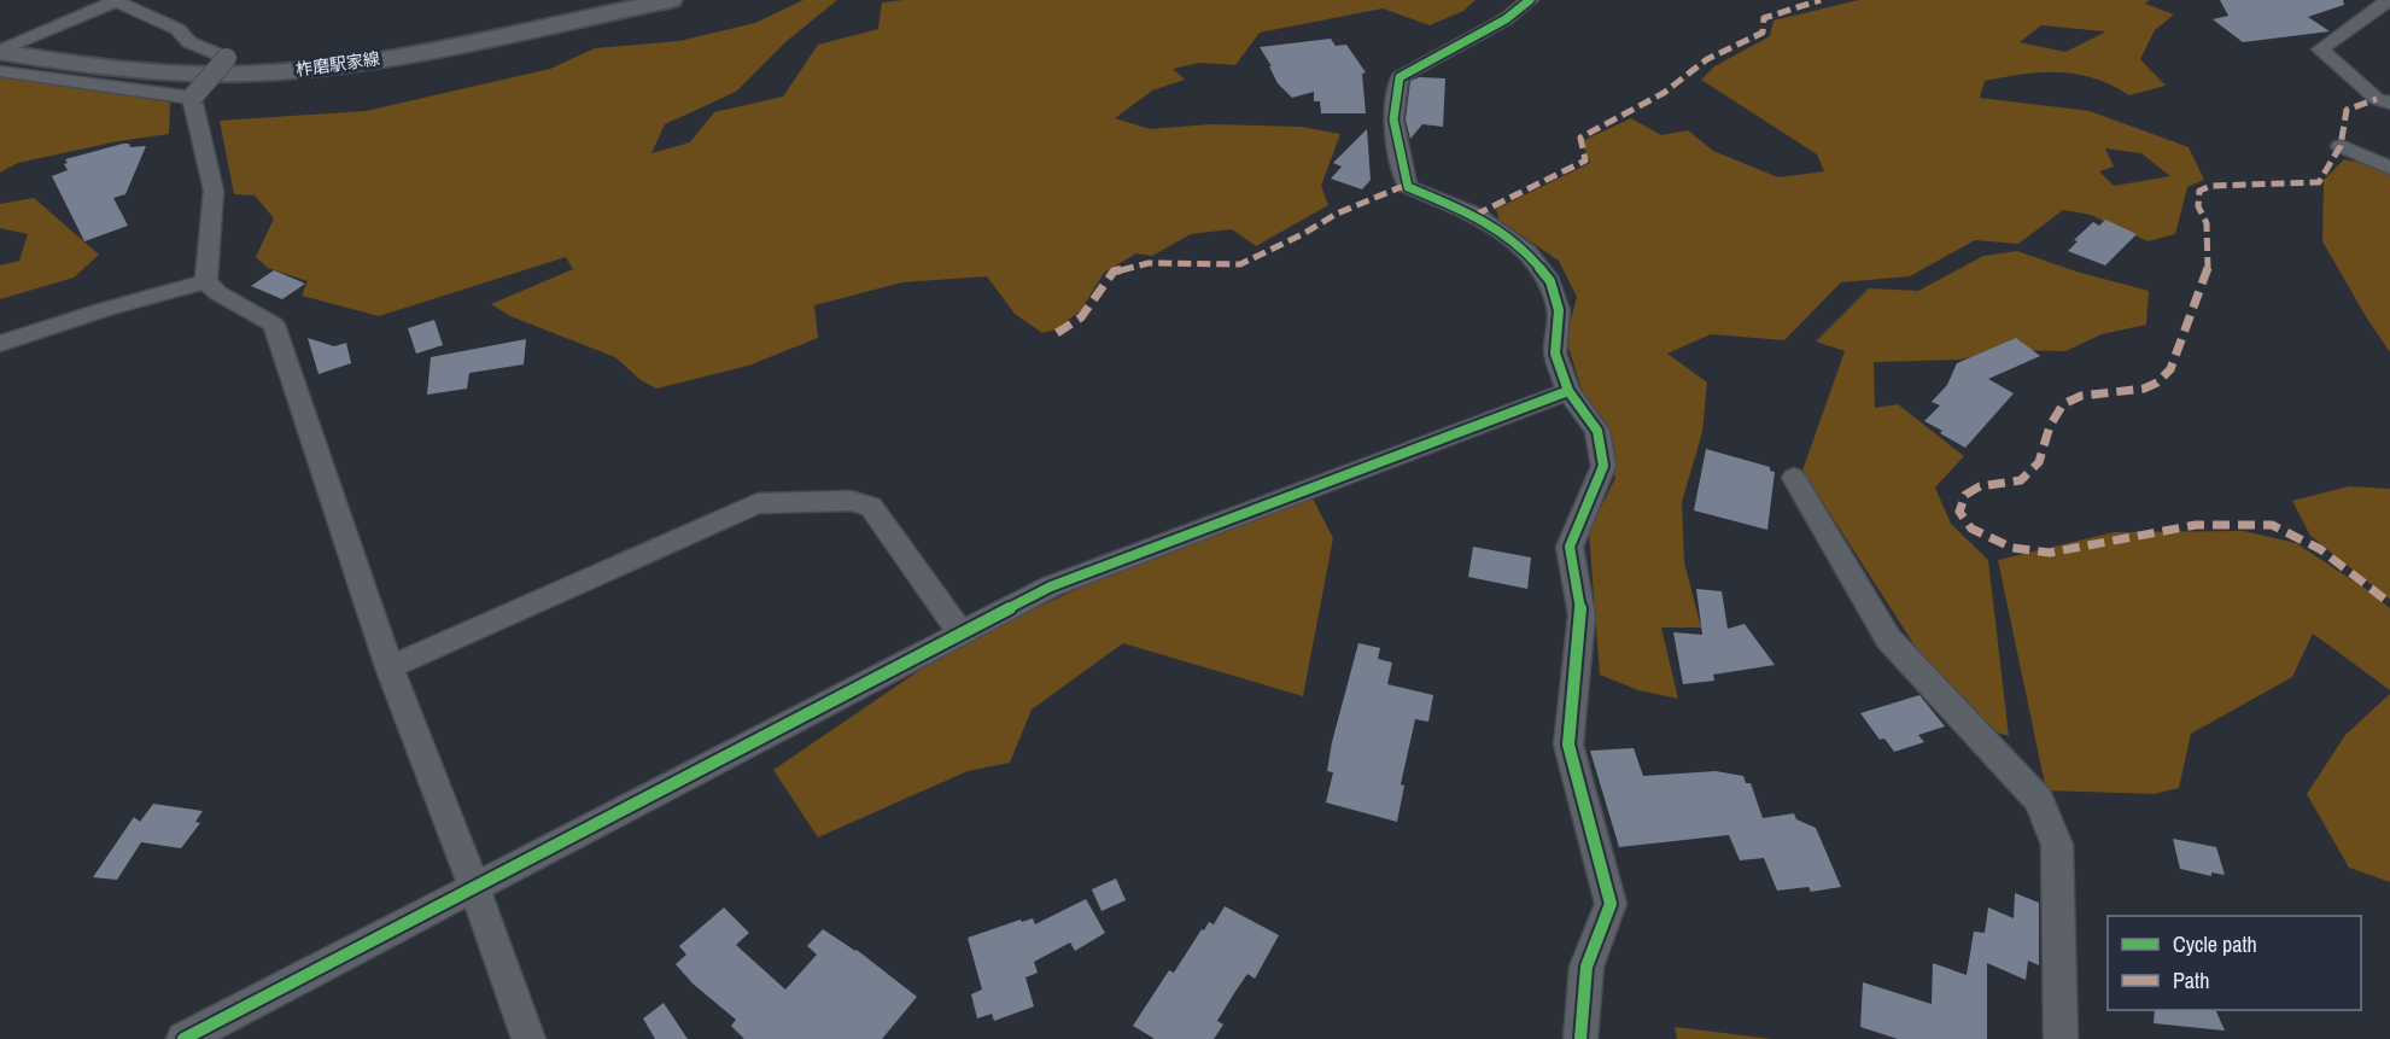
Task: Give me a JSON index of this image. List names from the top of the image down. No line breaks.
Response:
{"streets":{"main road":["柞磨駅家線"]},"legend":["Cycle path","Path"]}
